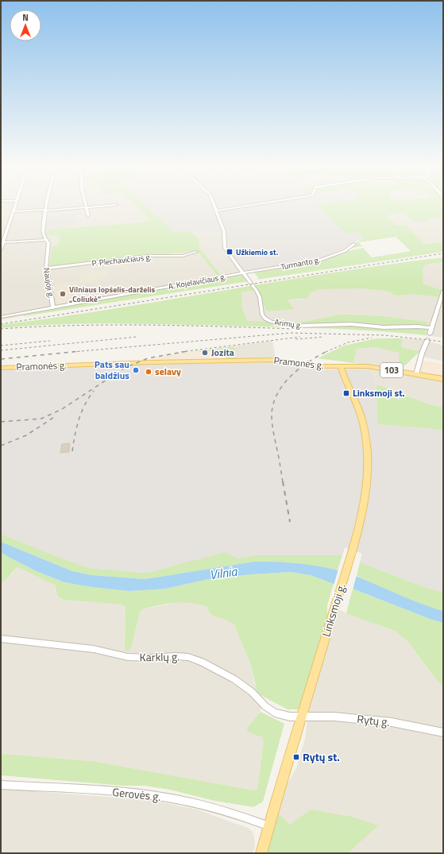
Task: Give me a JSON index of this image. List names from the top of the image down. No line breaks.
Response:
{"streets":{"main road":["Pramonės g.","103","Linksmoji g."],"street":["P. Plechavičiaus g.","Turmanto g.","A. Kojelavičiaus g.","Naujoji g.","Arimų g.","Karklų g.","Rytų g.","Gerovės g."]},"crossings":[["P. Plechavičiaus g.","Naujoji g."],["Turmanto g.","A. Kojelavičiaus g."],["Turmanto g.","Arimų g."],["A. Kojelavičiaus g.","Naujoji g."],["A. Kojelavičiaus g.","Arimų g."],["Pramonės g.","Linksmoji g."],["Linksmoji g.","Karklų g."],["Linksmoji g.","Rytų g."],["Linksmoji g.","Gerovės g."],["Karklų g.","Rytų g."]],"water":["Vilnia"],"places":{"transit":["Užkiemio st.","Linksmoji st.","Rytų st."],"other":["Vilniaus lopšelis-darželis „Coliukė“","Jozita","Pats sau baldžius","selavy"]},"north":"top"}
